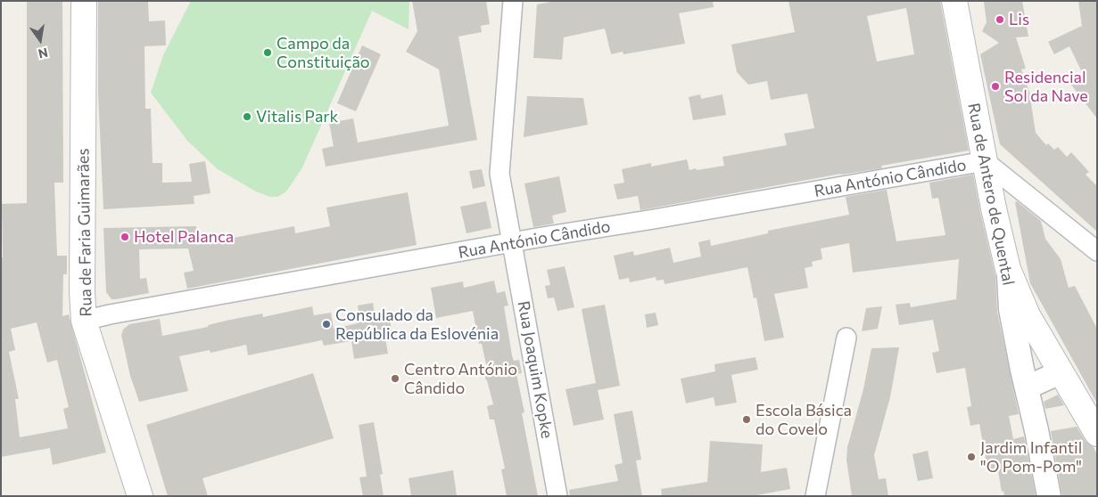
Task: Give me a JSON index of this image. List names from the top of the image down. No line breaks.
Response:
{"streets":{"main road":["Rua de Antero de Quental","Rua de Faria Guimarães"],"street":["Rua António Cândido","Rua Joaquim Kopke"]},"crossings":[["Rua António Cândido","Rua de Antero de Quental"],["Rua António Cândido","Rua de Faria Guimarães"],["Rua António Cândido","Rua Joaquim Kopke"]],"places":["Lis","Campo da Constituição","Residencial Sol da Nave","Vitalis Park","Hotel Palanca","Consulado da República da Eslovénia","Centro António Cândido","Escola Básica do Covelo","Jardim Infantil \"O Pom-Pom\""],"north":"bottom"}
